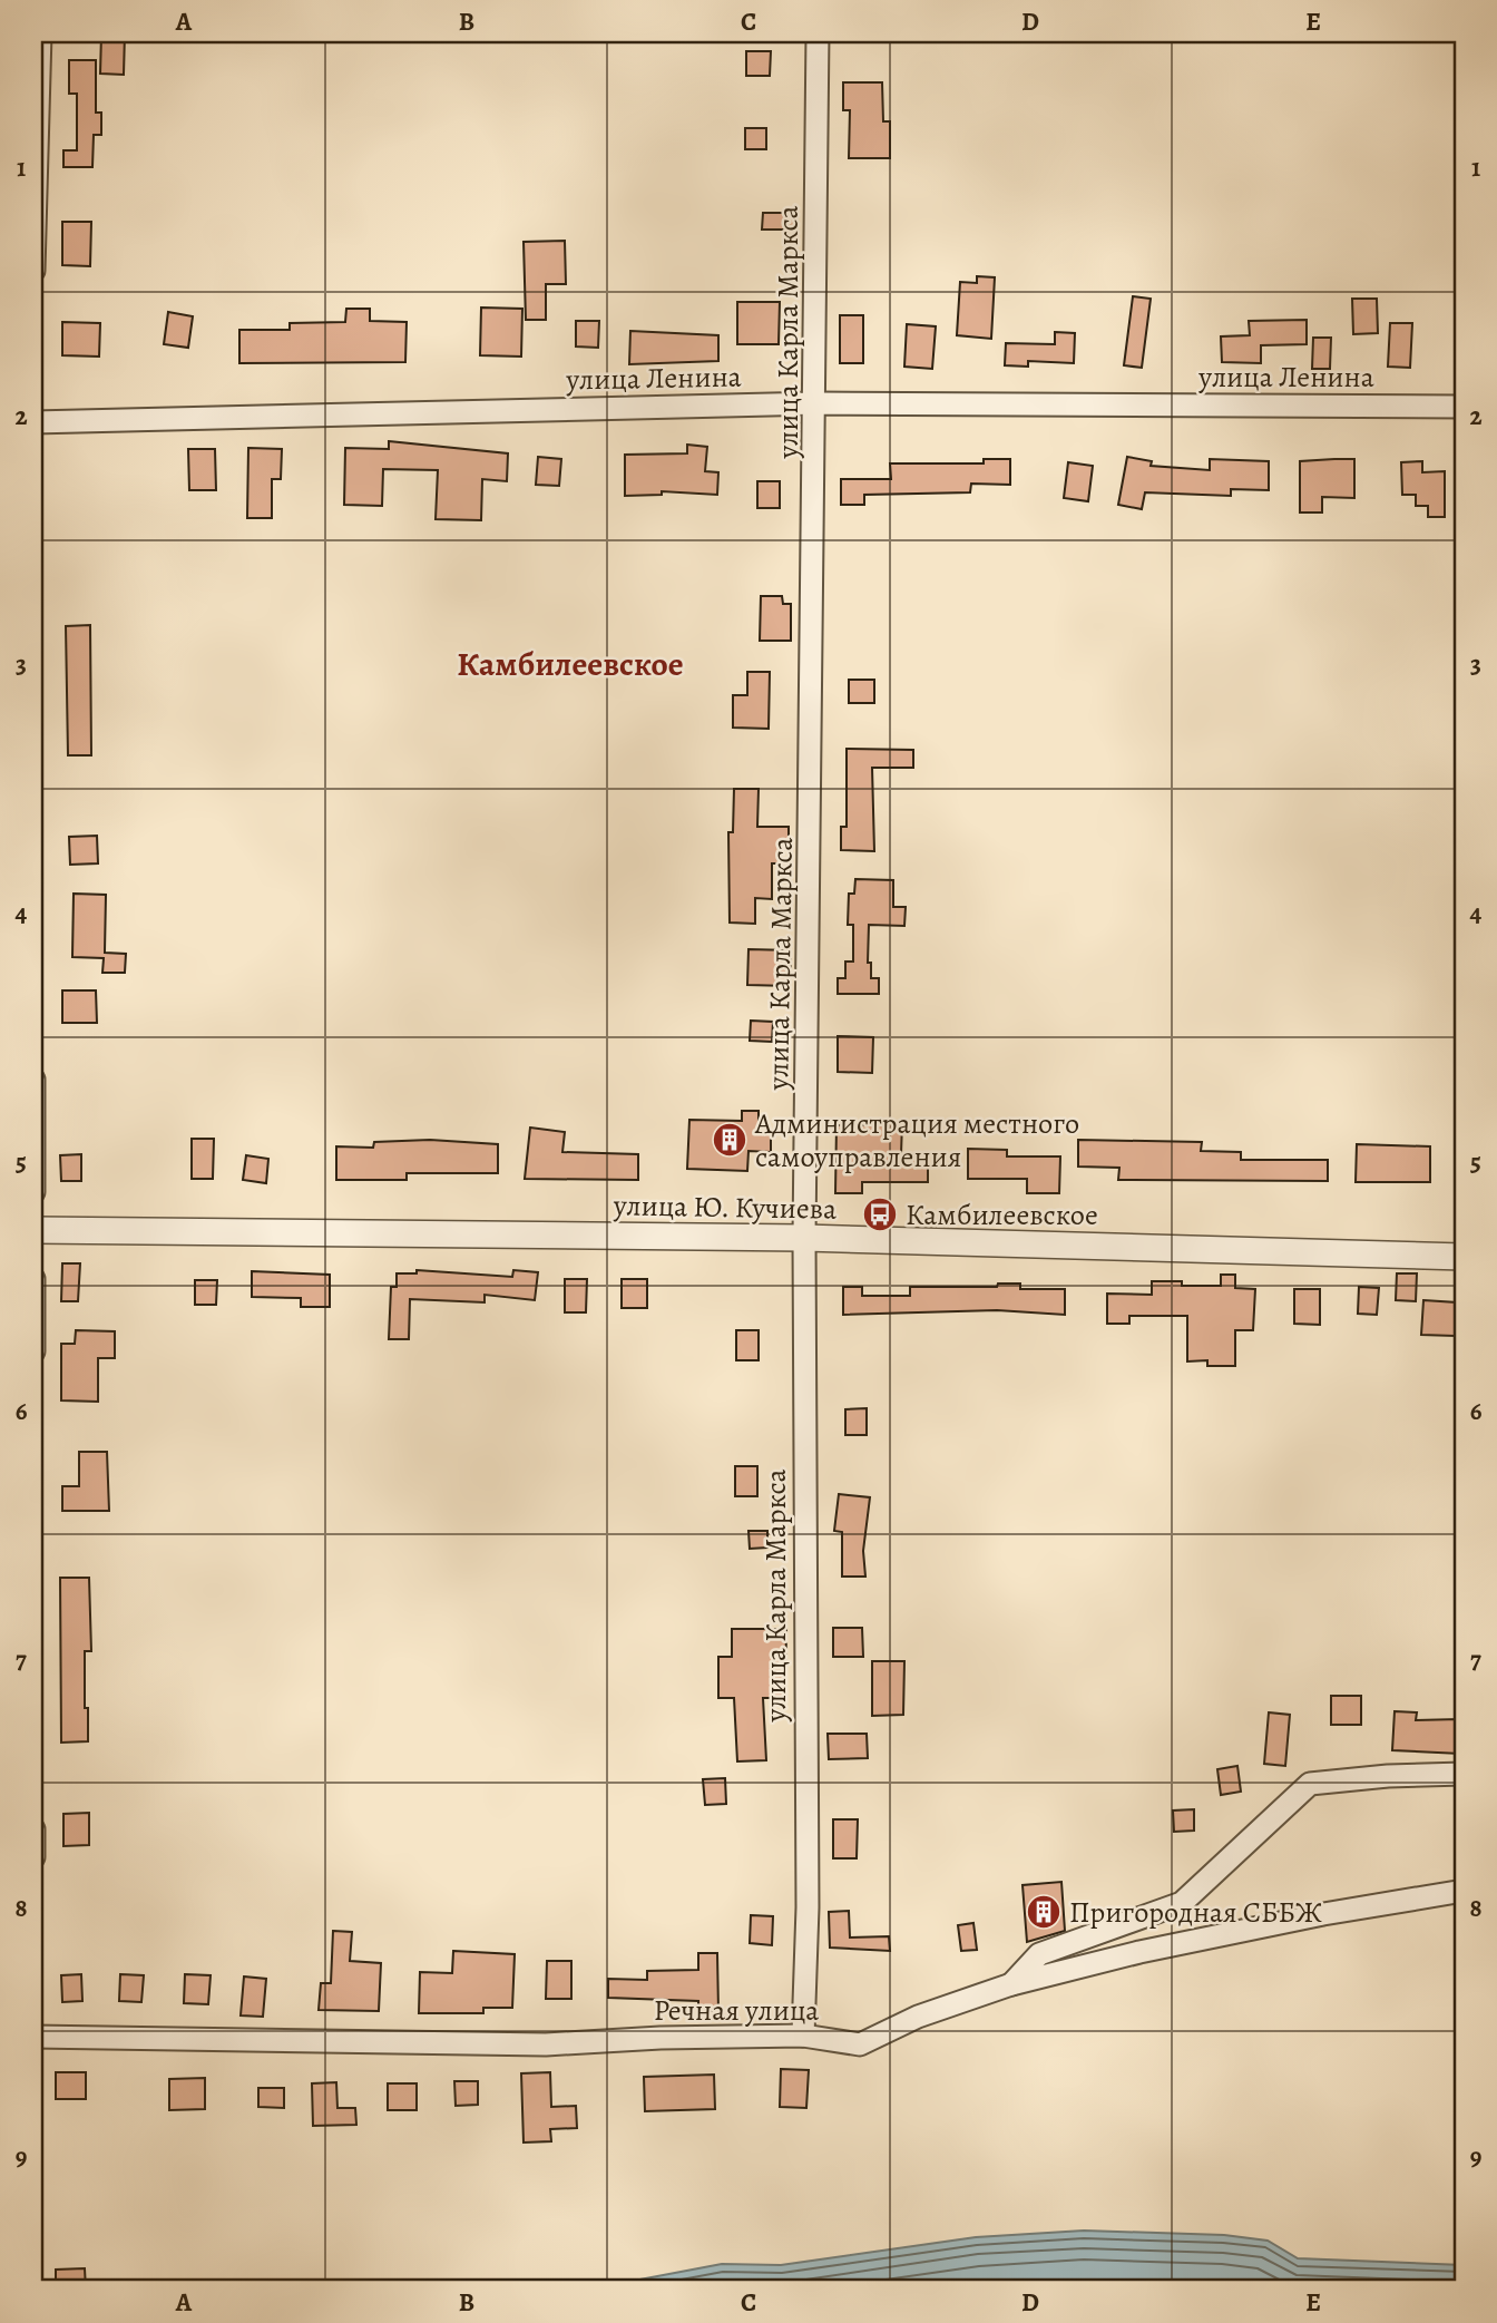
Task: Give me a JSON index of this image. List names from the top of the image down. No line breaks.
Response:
{"streets":{"street":["улица Карла Маркса","улица Ленина","улица Ю. Кучиева","Речная улица"]},"crossings":[["улица Карла Маркса","улица Ленина"],["улица Карла Маркса","улица Ю. Кучиева"],["улица Карла Маркса","Речная улица"]],"districts":["Камбилеевское"],"places":{"building":["Администрация местного самоуправления","Пригородная СББЖ"],"bus stop":["Камбилеевское"]},"grid":{"columns":["A","B","C","D","E"],"rows":["1","2","3","4","5","6","7","8","9"]}}
